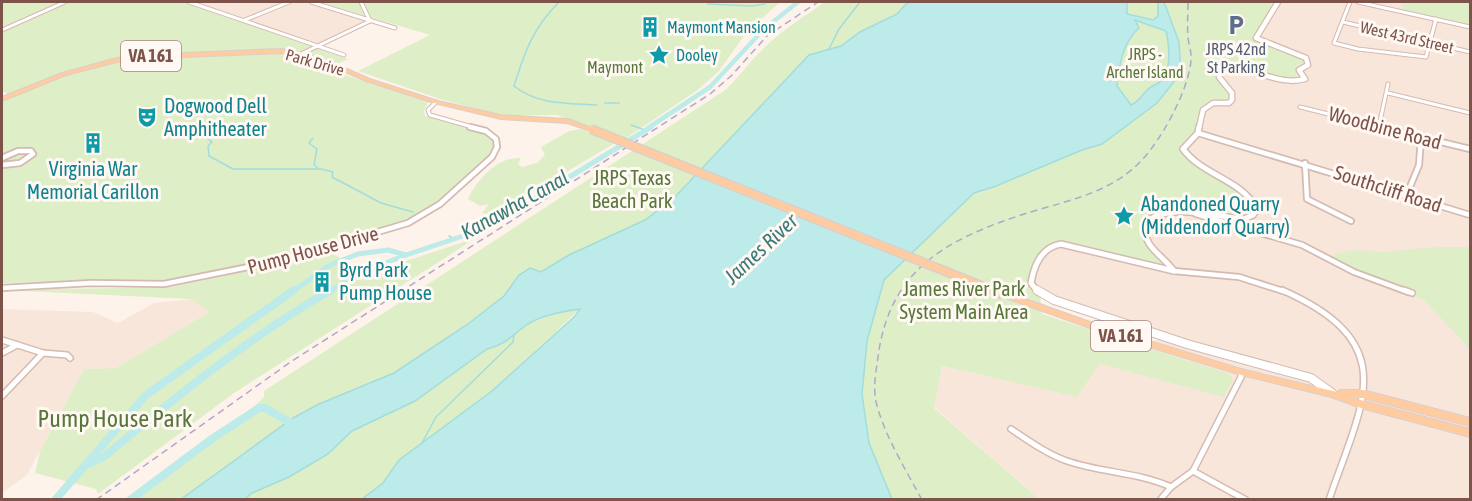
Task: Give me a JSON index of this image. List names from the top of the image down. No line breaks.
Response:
{"streets":{"main road":["VA 161","Park Drive"],"street":["West 43rd Street","Woodbine Road","Southcliff Road","Pump House Drive"]},"crossings":[["VA 161","Park Drive"],["Park Drive","Pump House Drive"]],"water":["Kanawha Canal","James River"],"parks":["JRPS - Archer Island","Maymont","JRPS Texas Beach Park","James River Park System Main Area","Pump House Park"],"places":{"parking":["JRPS 42nd St Parking"],"building":["Maymont Mansion","Virginia War Memorial Carillon","Byrd Park Pump House"],"place":["Dooley","Abandoned Quarry (Middendorf Quarry)"],"theatre":["Dogwood Dell Amphitheater"]}}
